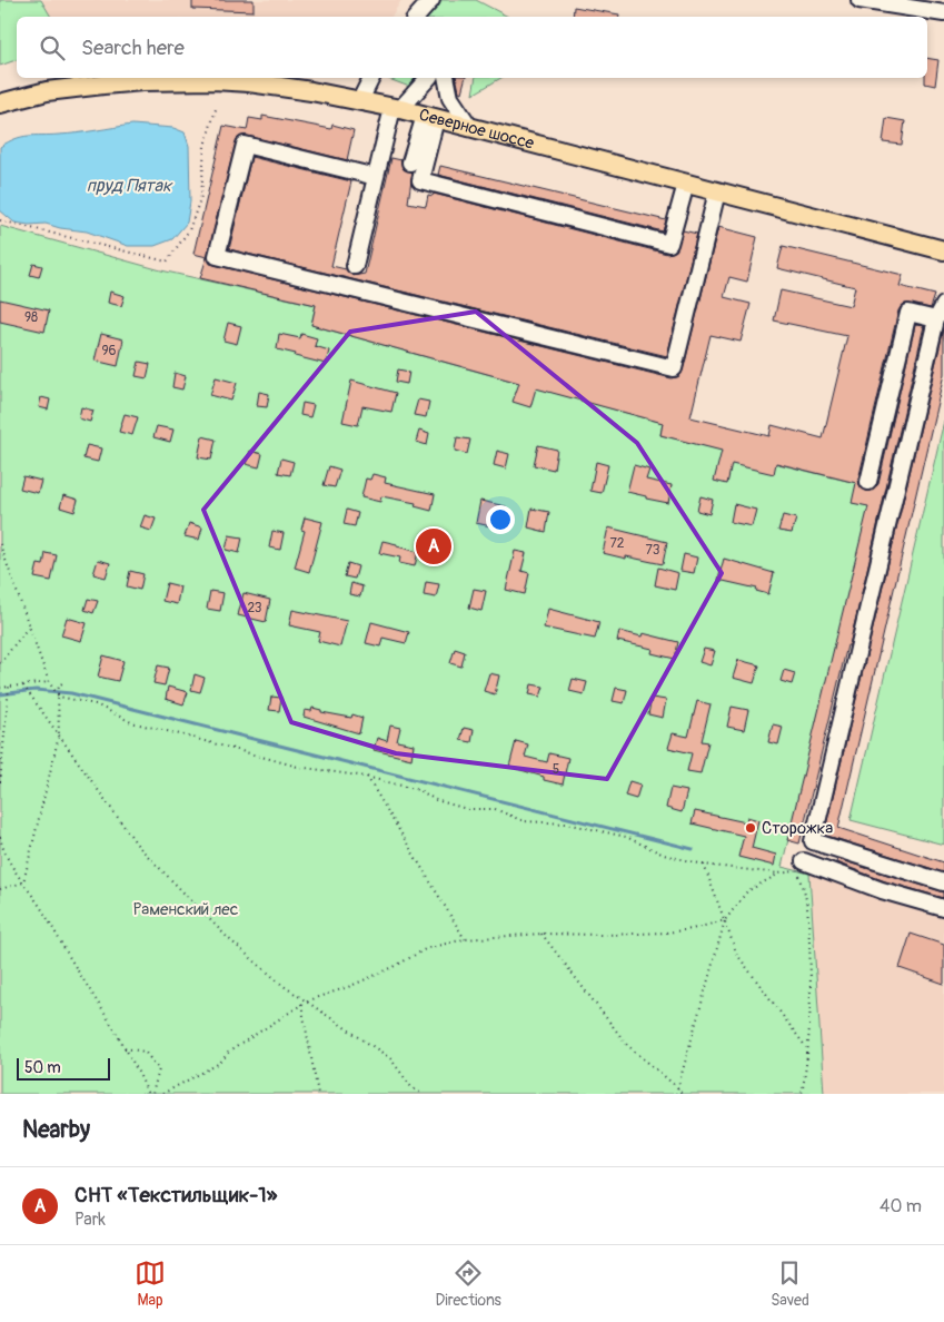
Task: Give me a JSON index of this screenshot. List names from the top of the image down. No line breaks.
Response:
{"streets":{"main road":["Северное шоссе"]},"water":["пруд Пятак"],"parks":["Раменский лес"],"places":["Сторожка"],"house_numbers":["98","96","72","73","23","5"],"scale_bar":"50 m","page":{"search":"Search here","pins":"A","scale":"50 m","heading":"Nearby","list":[{"mark":"A","name":"СНТ «Текстильщик-1»","note":"Park","value":"40 m"}],"nav":["Map","Directions","Saved"]}}
